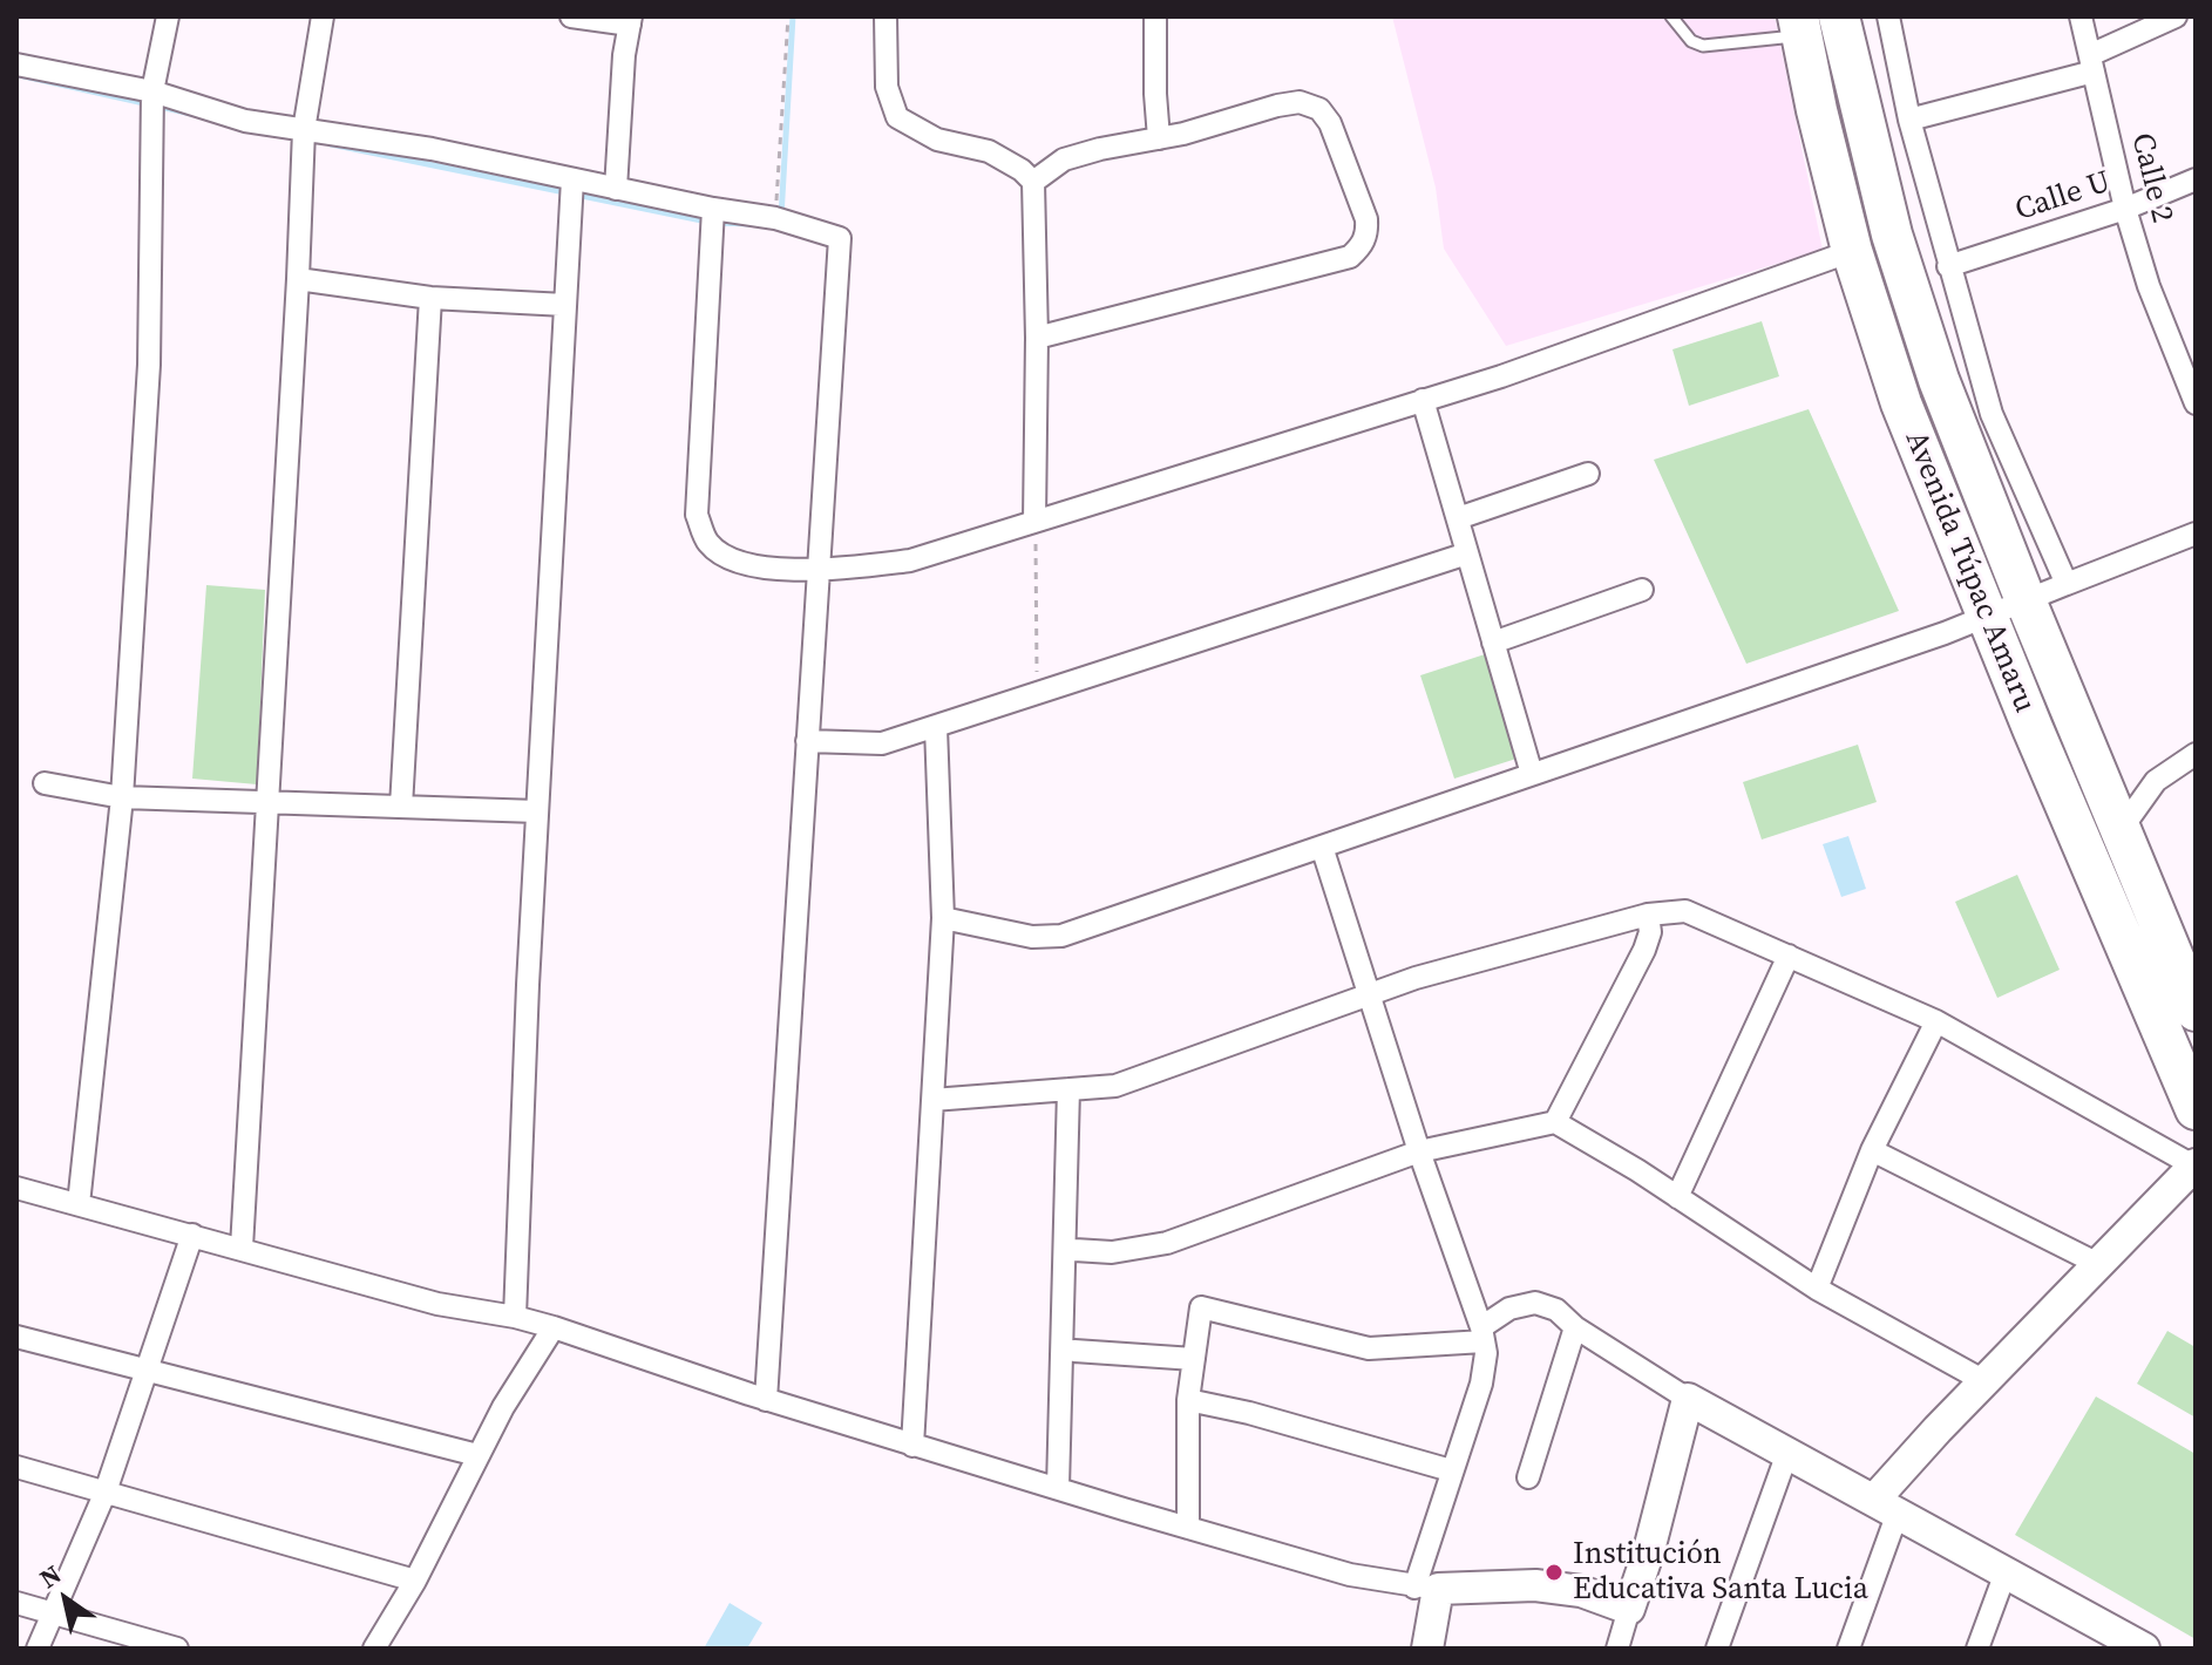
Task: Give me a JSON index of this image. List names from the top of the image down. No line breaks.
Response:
{"streets":{"highway":["Avenida Túpac Amaru"],"street":["Calle 2","Calle U"]},"crossings":[["Calle 2","Calle U"]],"places":["Institución Educativa Santa Lucia"],"north":"top left"}
